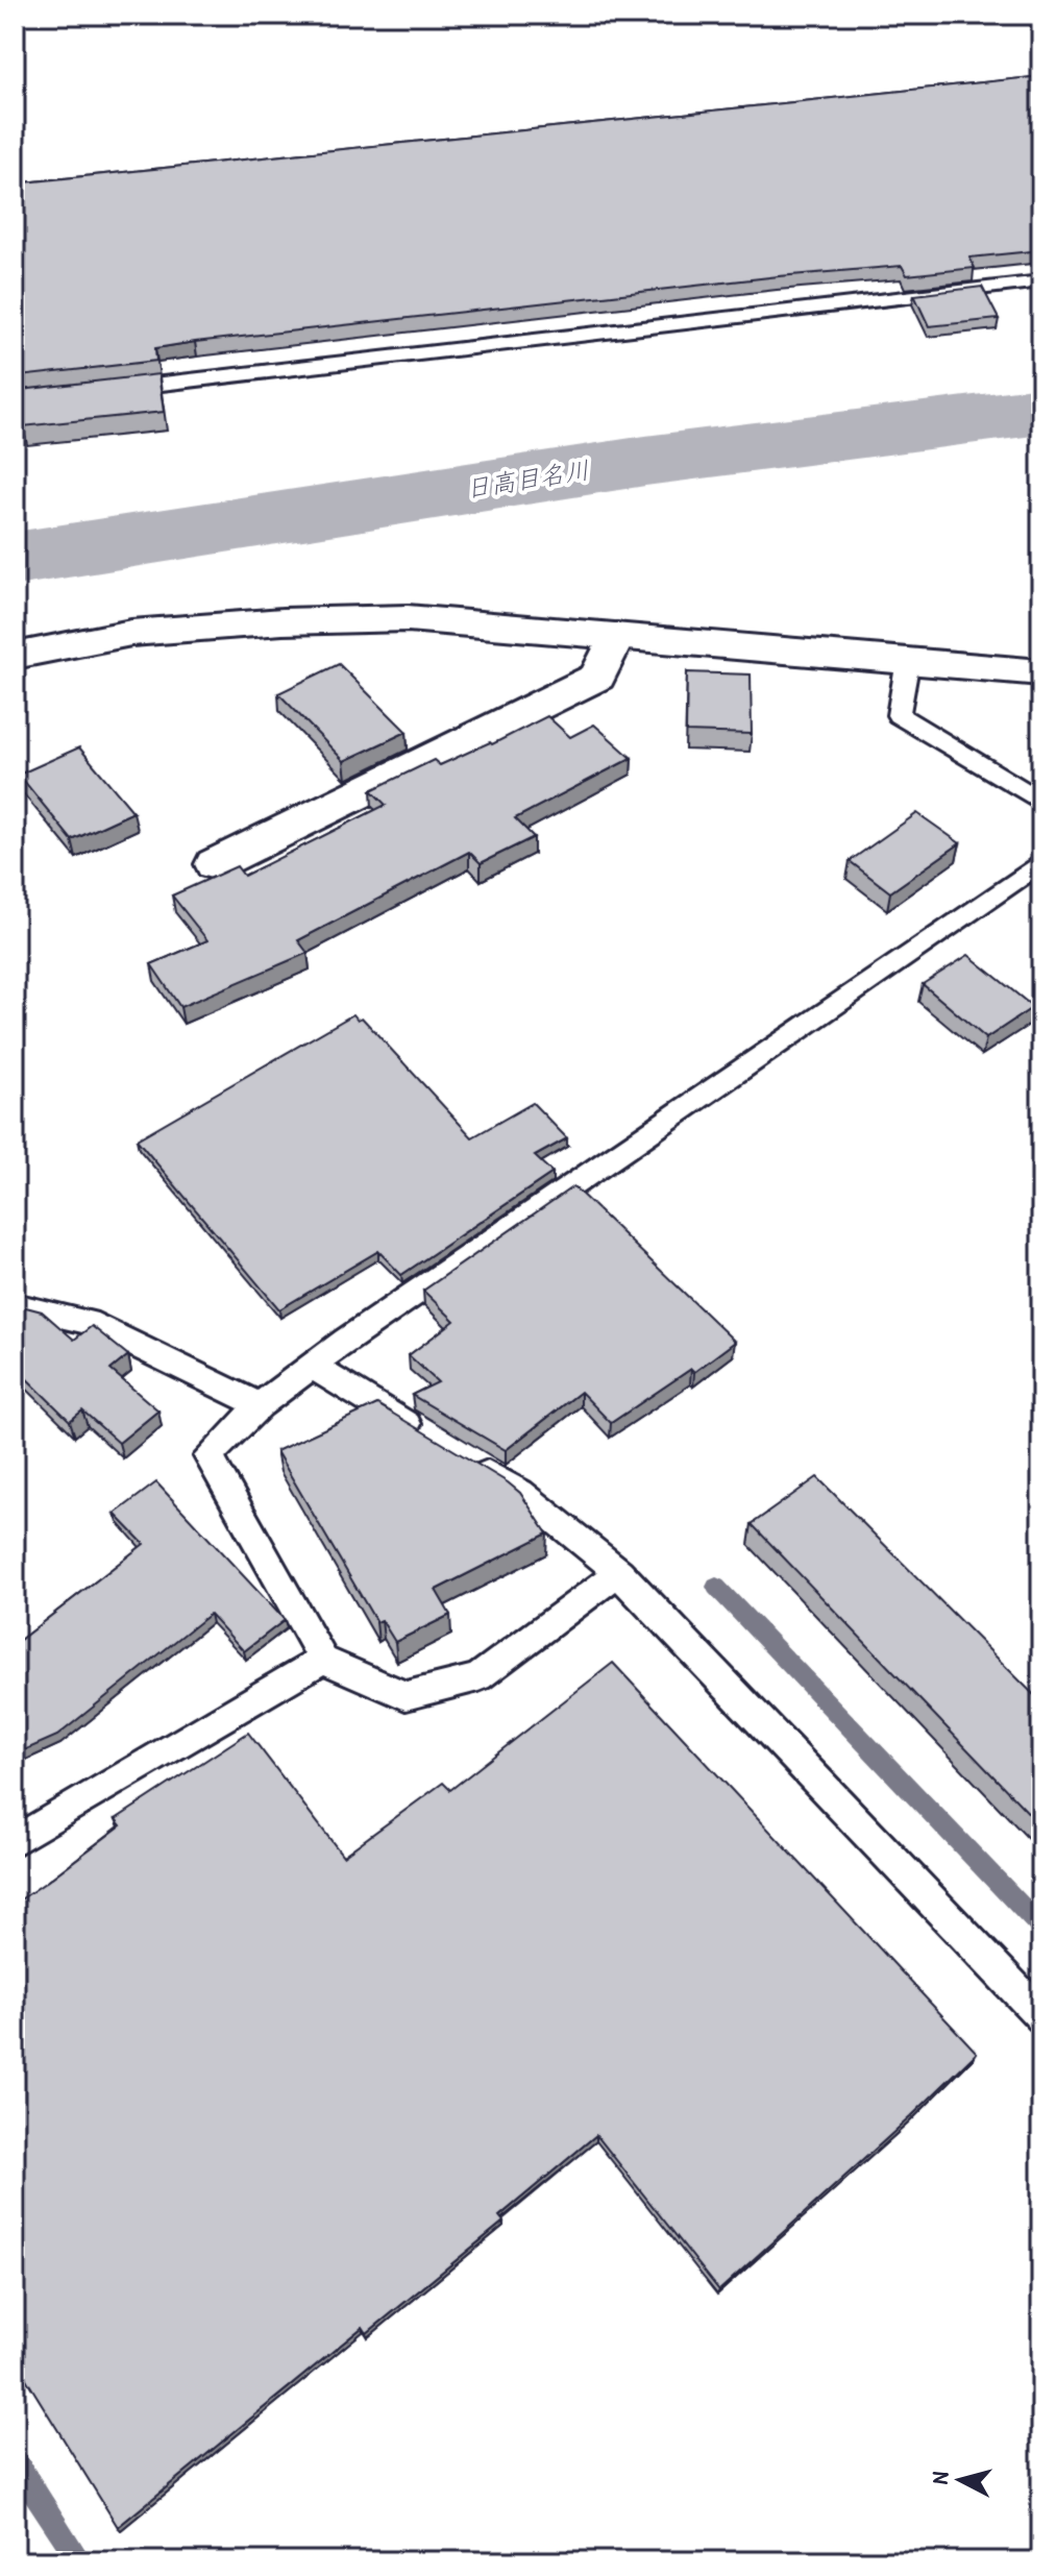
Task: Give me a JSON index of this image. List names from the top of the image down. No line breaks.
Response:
{"water":["日高目名川"],"north":"left"}
